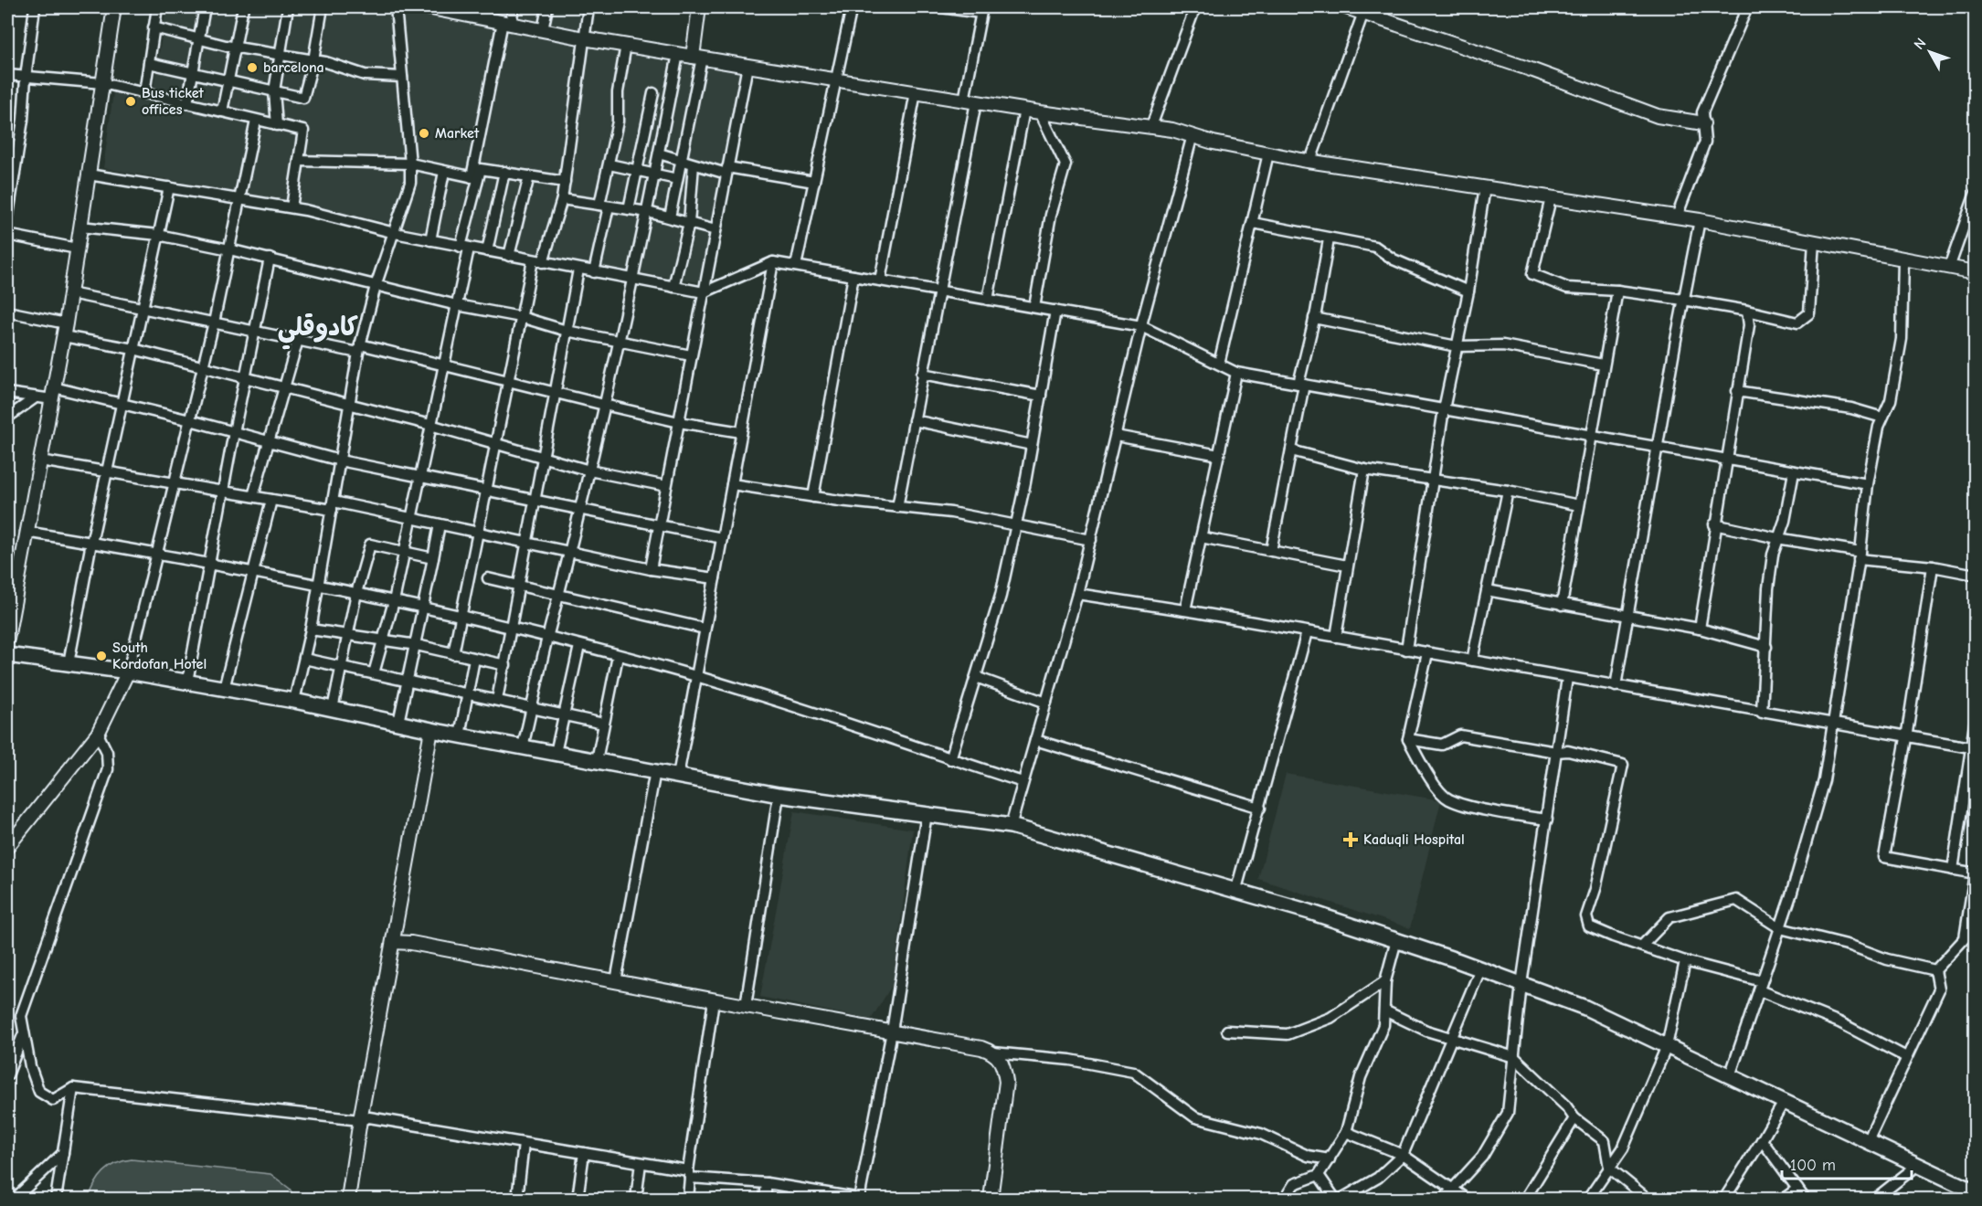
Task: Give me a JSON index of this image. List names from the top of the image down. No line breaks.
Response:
{"districts":["كادوقلي"],"places":{"other":["barcelona","Bus ticket offices","Market","South Kordofan Hotel"],"health":["Kaduqli Hospital"]},"scale_bar":"100 m","north":"top left"}
